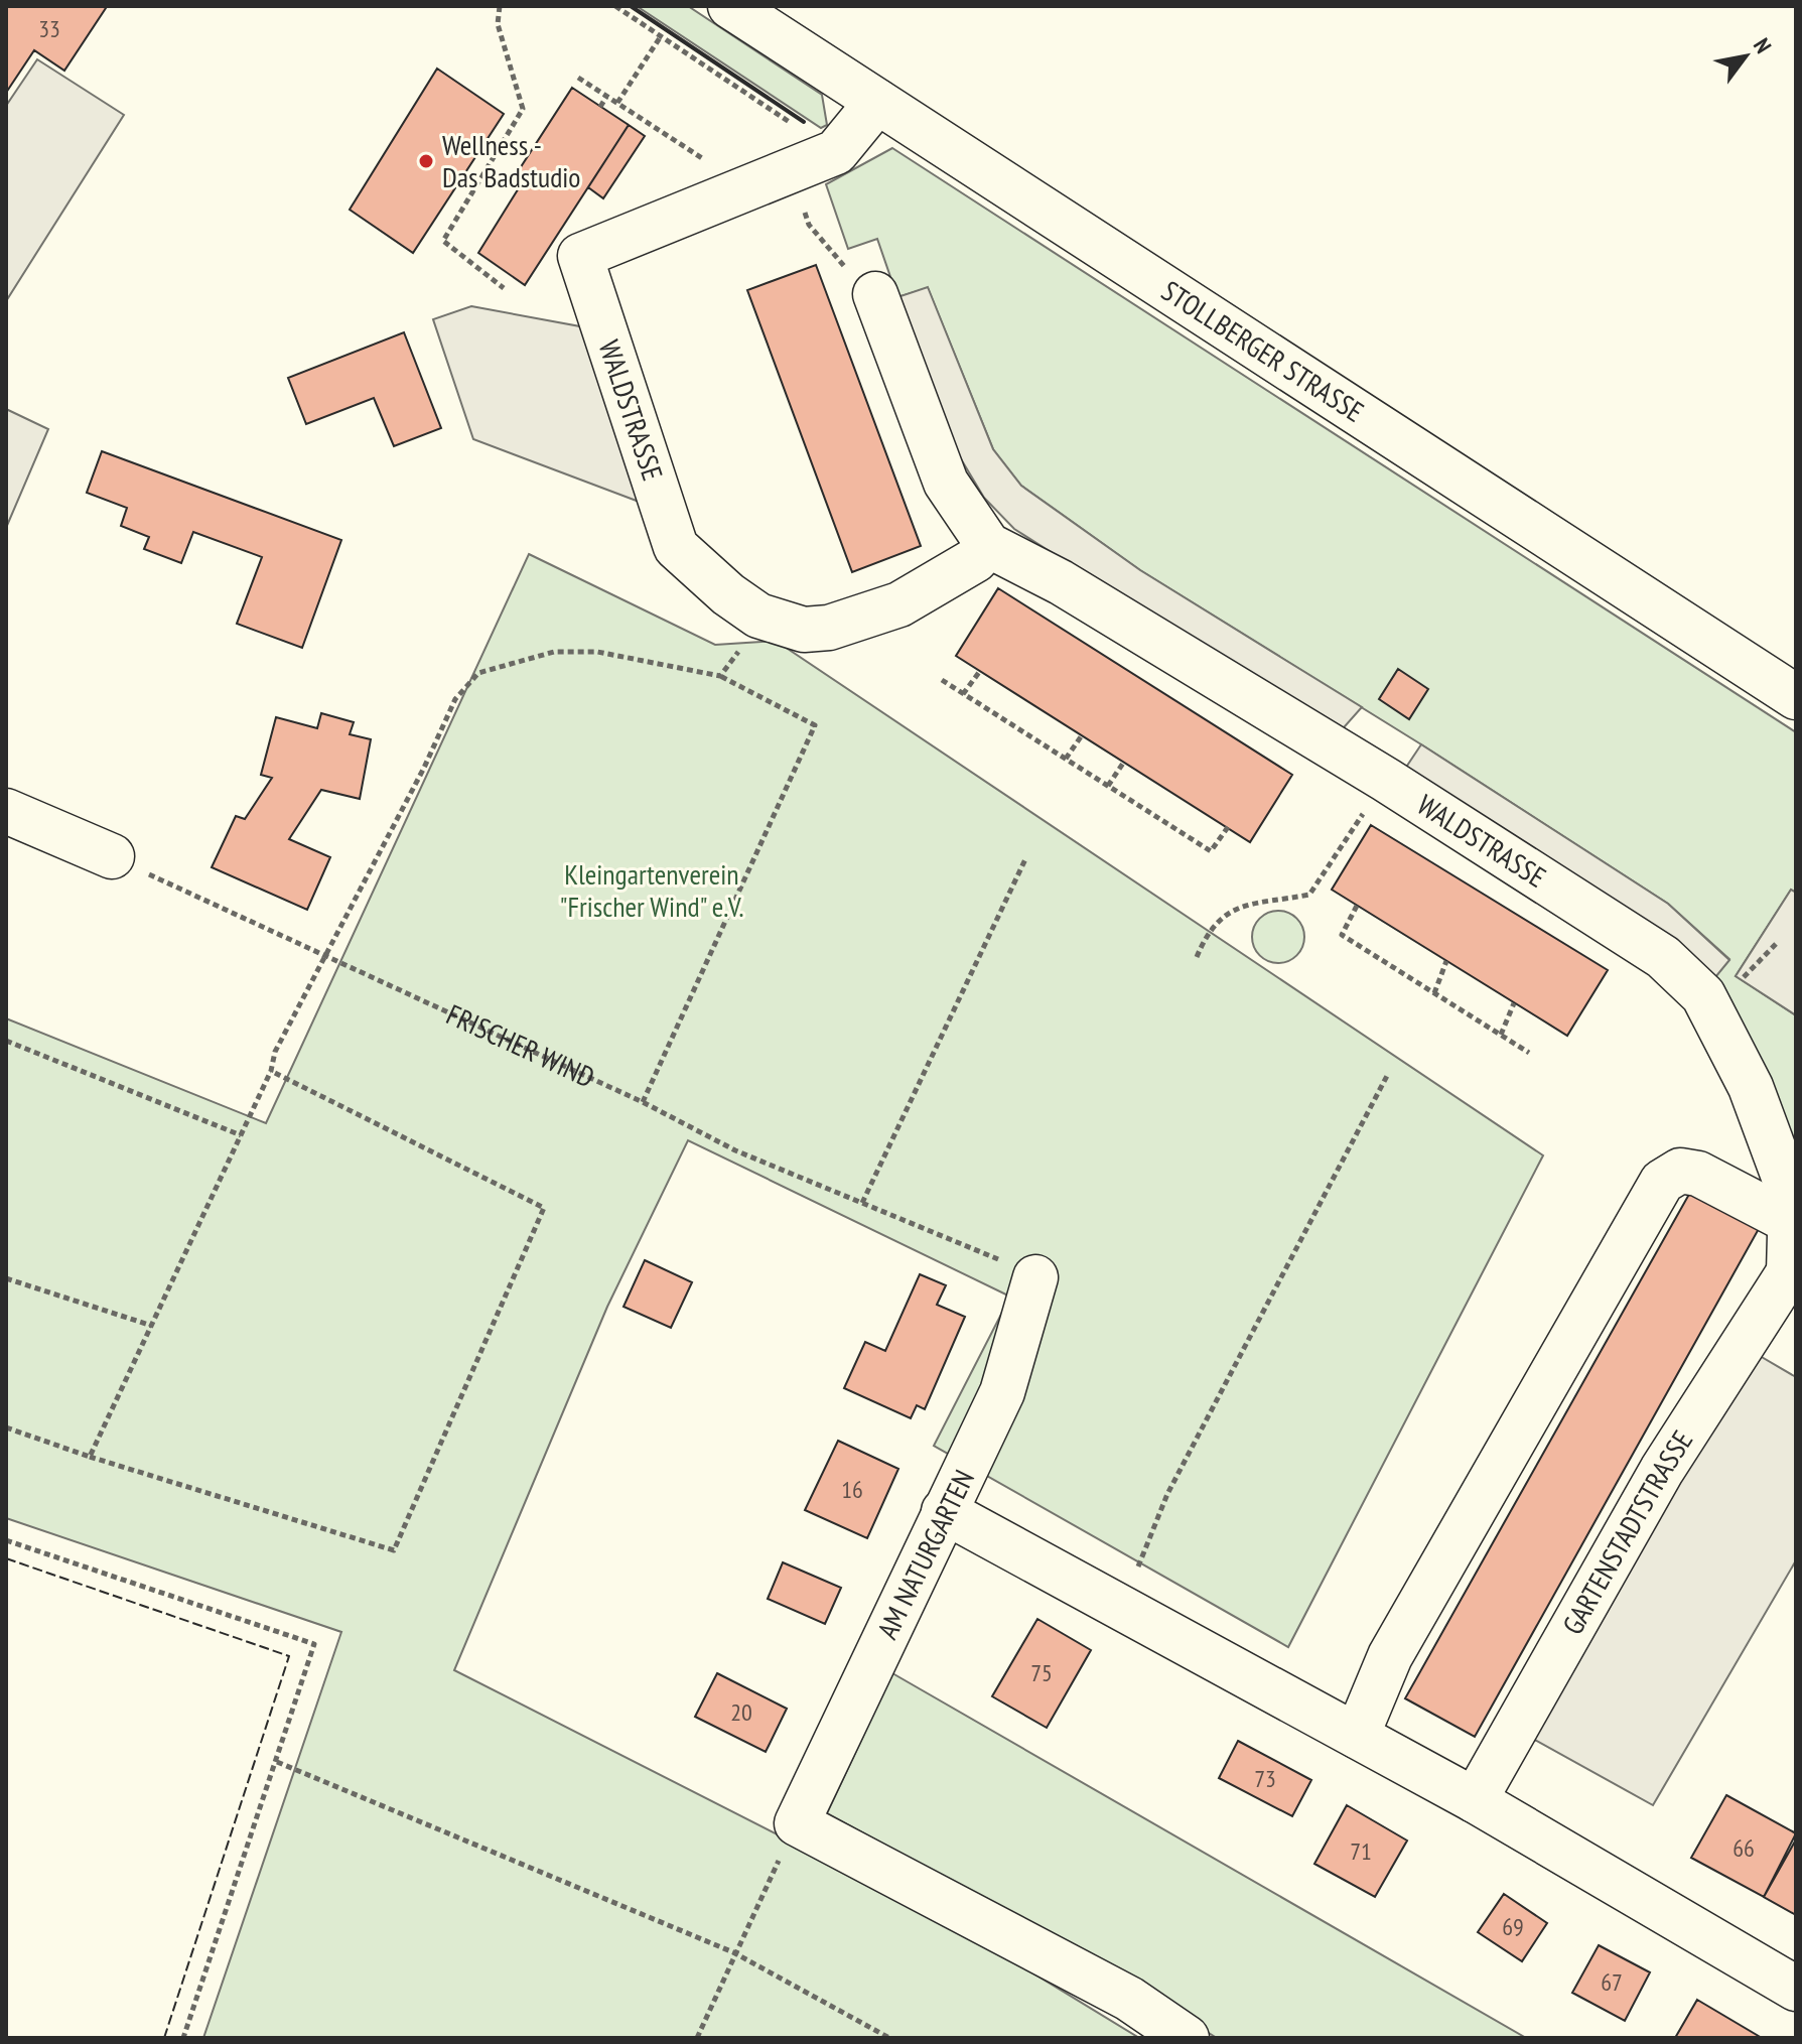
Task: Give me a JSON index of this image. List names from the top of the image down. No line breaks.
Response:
{"streets":{"street":["STOLLBERGER STRASSE","WALDSTRASSE","GARTENSTADTSTRASSE","AM NATURGARTEN"],"path":["FRISCHER WIND"]},"crossings":[["STOLLBERGER STRASSE","WALDSTRASSE"],["WALDSTRASSE","GARTENSTADTSTRASSE"],["FRISCHER WIND","AM NATURGARTEN"]],"parks":["Kleingartenverein \"Frischer Wind\" e.V."],"places":["Wellness - Das Badstudio"],"house_numbers":["33","16","75","20","73","66","71","69","67"],"north":"top right"}
